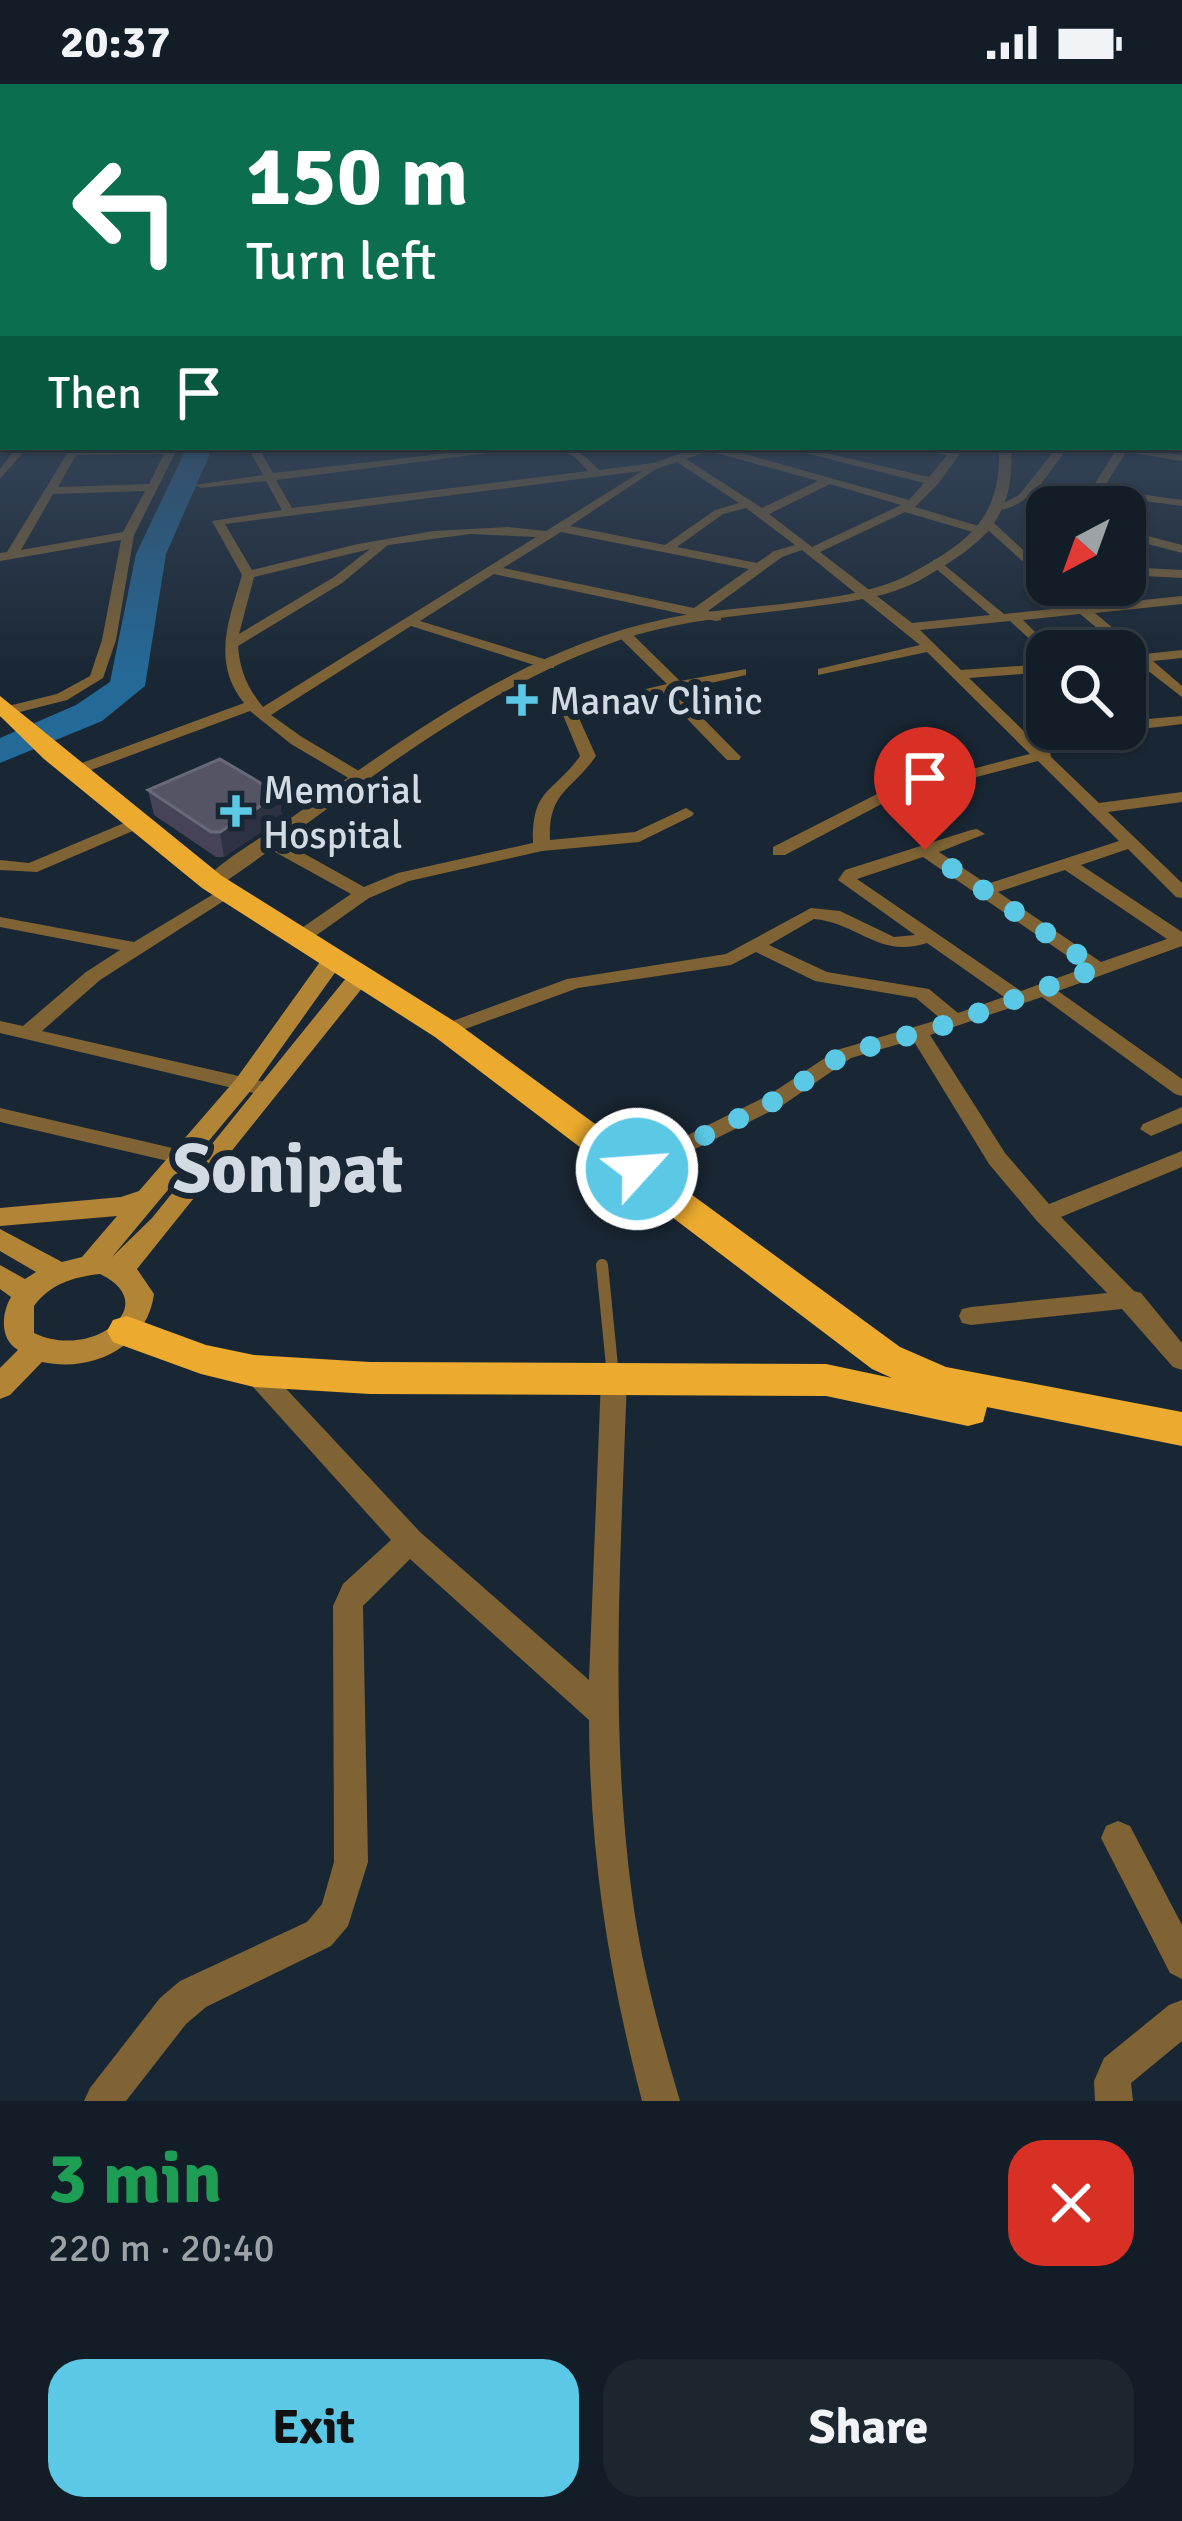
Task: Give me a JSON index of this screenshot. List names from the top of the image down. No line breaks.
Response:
{"districts":["Sonipat"],"places":{"health":["Manav Clinic","Memorial Hospital"]},"north":"bottom left","page":{"status":"20:37","turn":["150 m","Turn left"],"then":"Then","heading":["3 min","220 m · 20:40"],"buttons":["Exit","Share"]}}
